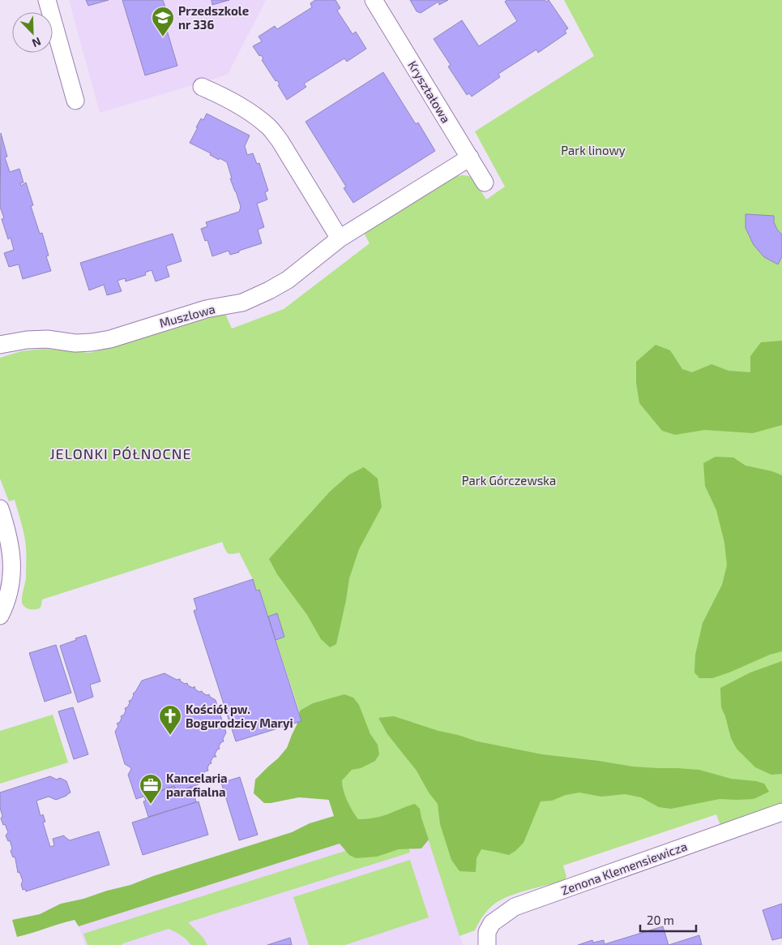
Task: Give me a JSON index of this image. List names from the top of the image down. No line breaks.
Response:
{"streets":{"street":["Kryształowa","Muszlowa","Zenona Klemensiewicza"]},"crossings":[["Kryształowa","Muszlowa"]],"districts":["JELONKI PÓŁNOCNE"],"parks":["Park linowy","Park Górczewska"],"places":{"school or university":["Przedszkole nr 336"],"church":["Kościół pw. Bogurodzicy Maryi"],"office":["Kancelaria parafialna"]},"scale_bar":"20 m","north":"bottom right"}
